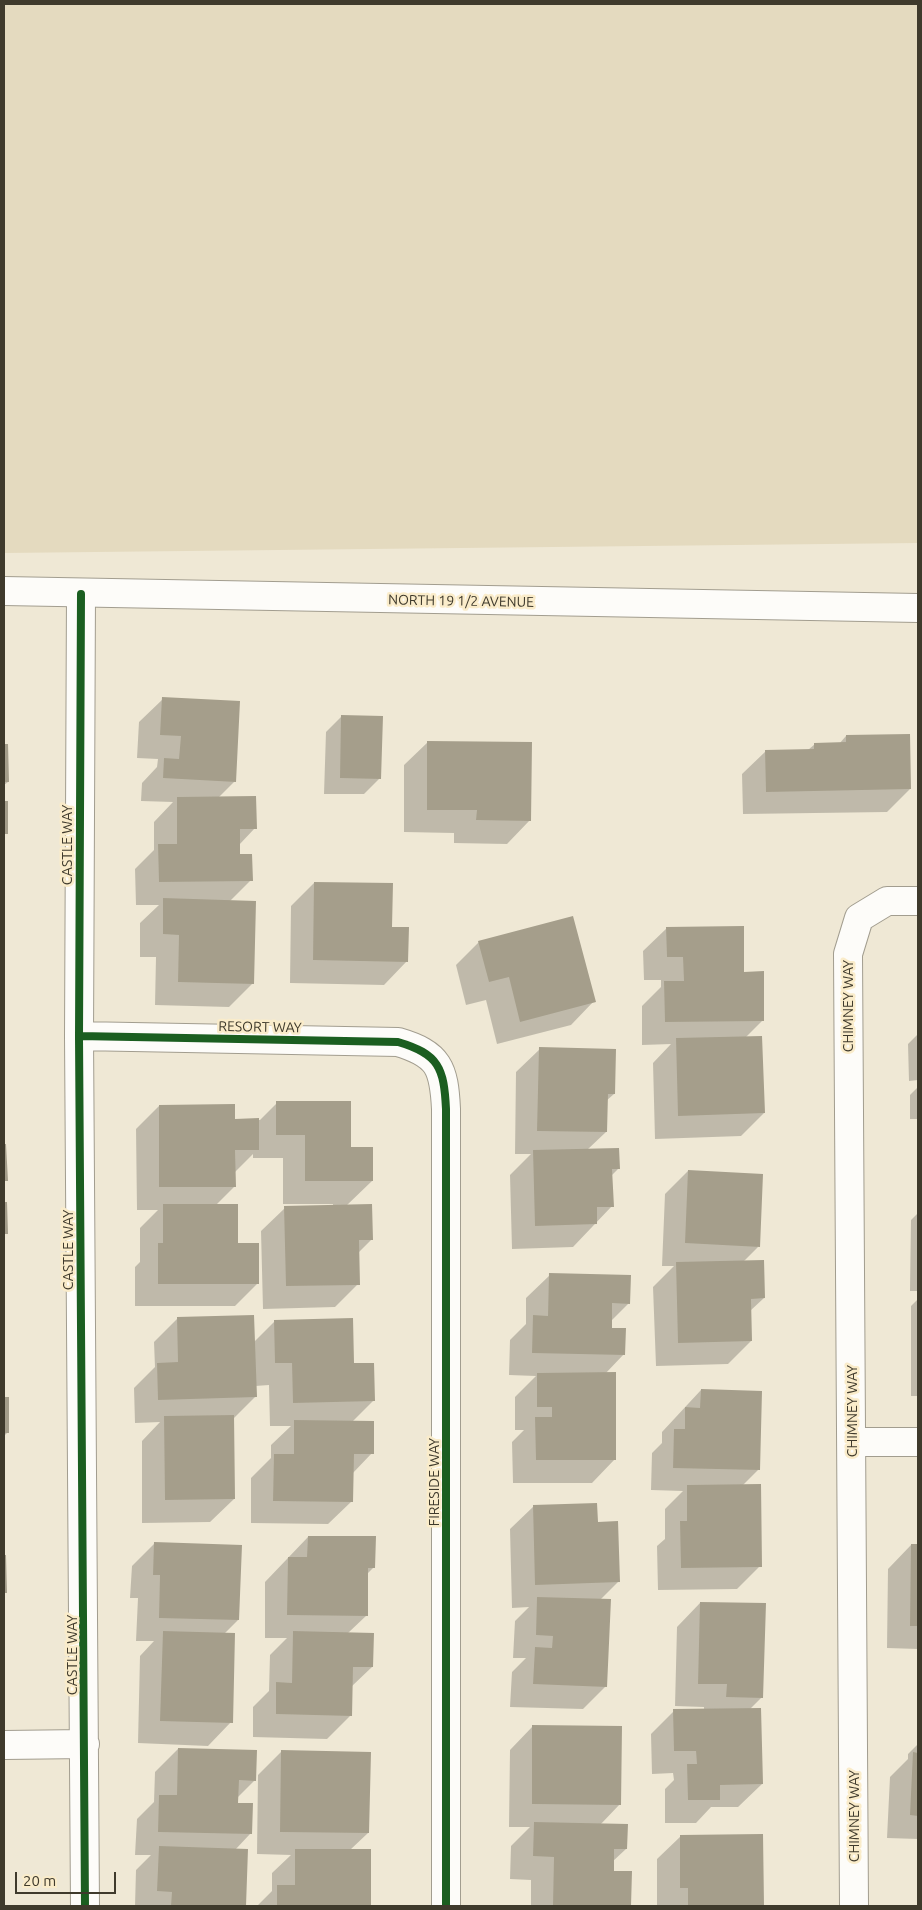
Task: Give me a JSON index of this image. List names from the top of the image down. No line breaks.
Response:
{"streets":{"street":["NORTH 19 1/2 AVENUE","CASTLE WAY","CHIMNEY WAY","RESORT WAY","FIRESIDE WAY"]},"crossings":[["NORTH 19 1/2 AVENUE","CASTLE WAY"],["CASTLE WAY","RESORT WAY"],["RESORT WAY","FIRESIDE WAY"]],"scale_bar":"20 m"}
